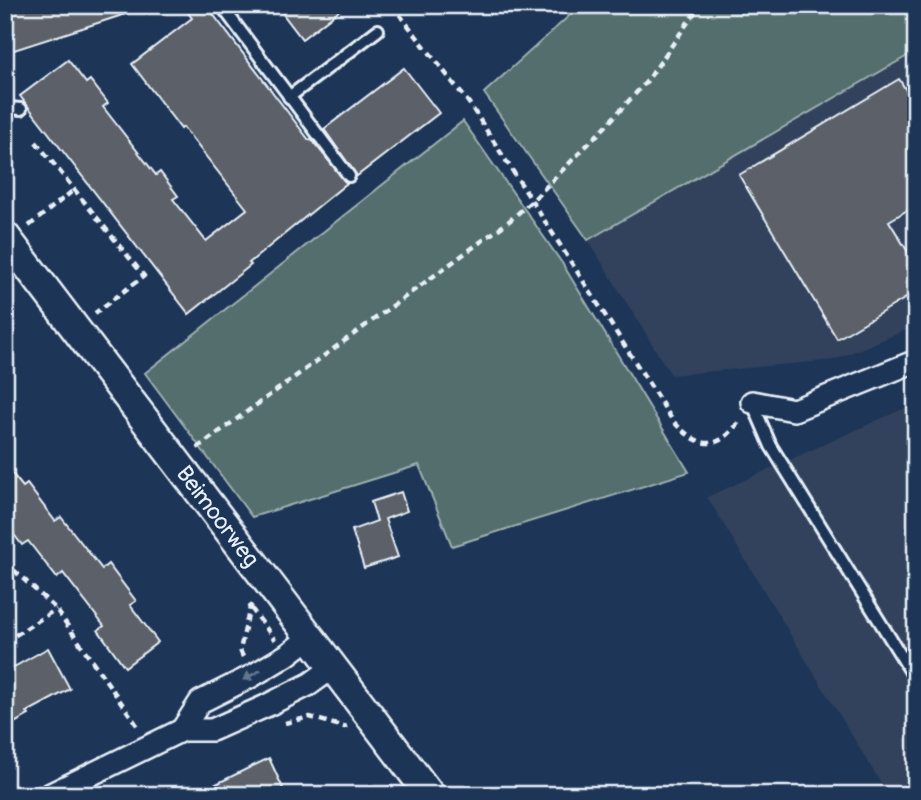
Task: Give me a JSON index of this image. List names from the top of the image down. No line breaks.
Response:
{"streets":{"main road":["Beimoorweg"]}}
